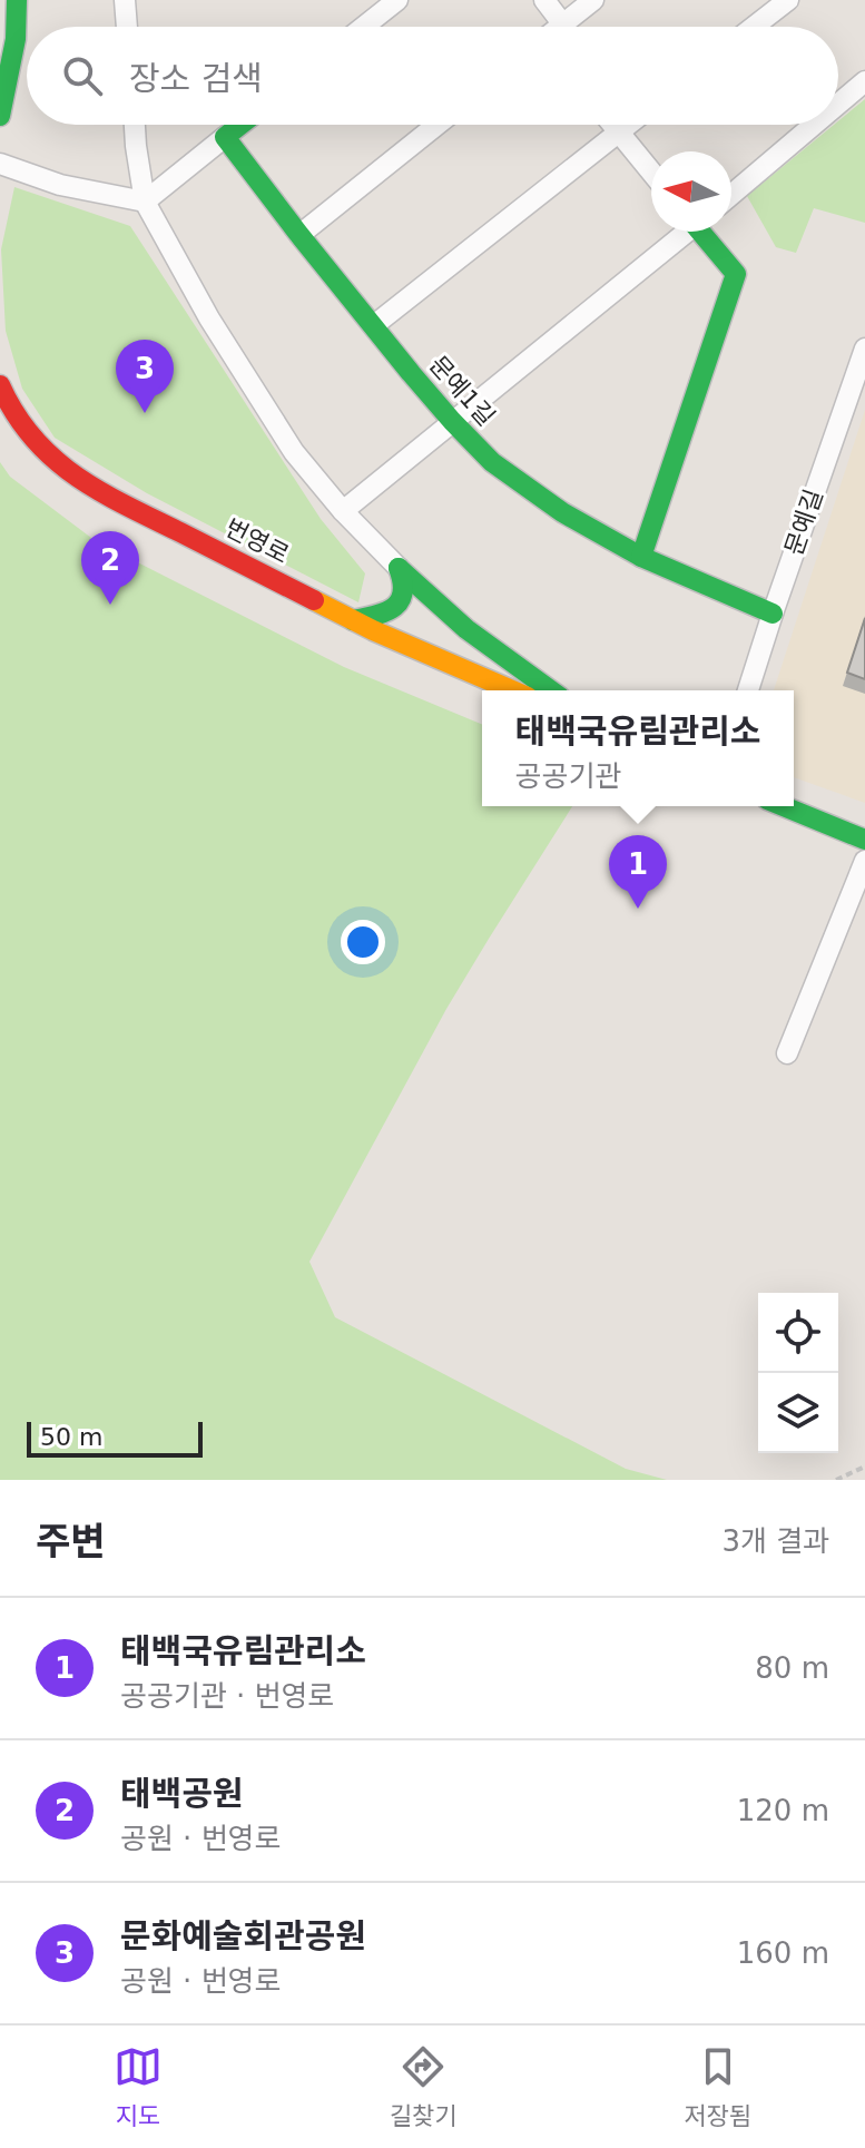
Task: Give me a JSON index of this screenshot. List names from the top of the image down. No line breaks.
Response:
{"streets":{"street":["문예1길","문예길","번영로"]},"crossings":[["문예1길","문예길"]],"scale_bar":"50 m","north":"left","page":{"search":"장소 검색","pins":["3","2","1"],"popup":["태백국유림관리소","공공기관"],"scale":"50 m","heading":["주변","3개 결과"],"list":[{"mark":"1","name":"태백국유림관리소","note":"공공기관 · 번영로","value":"80 m"},{"mark":"2","name":"태백공원","note":"공원 · 번영로","value":"120 m"},{"mark":"3","name":"문화예술회관공원","note":"공원 · 번영로","value":"160 m"}],"nav":["지도","길찾기","저장됨"]}}
